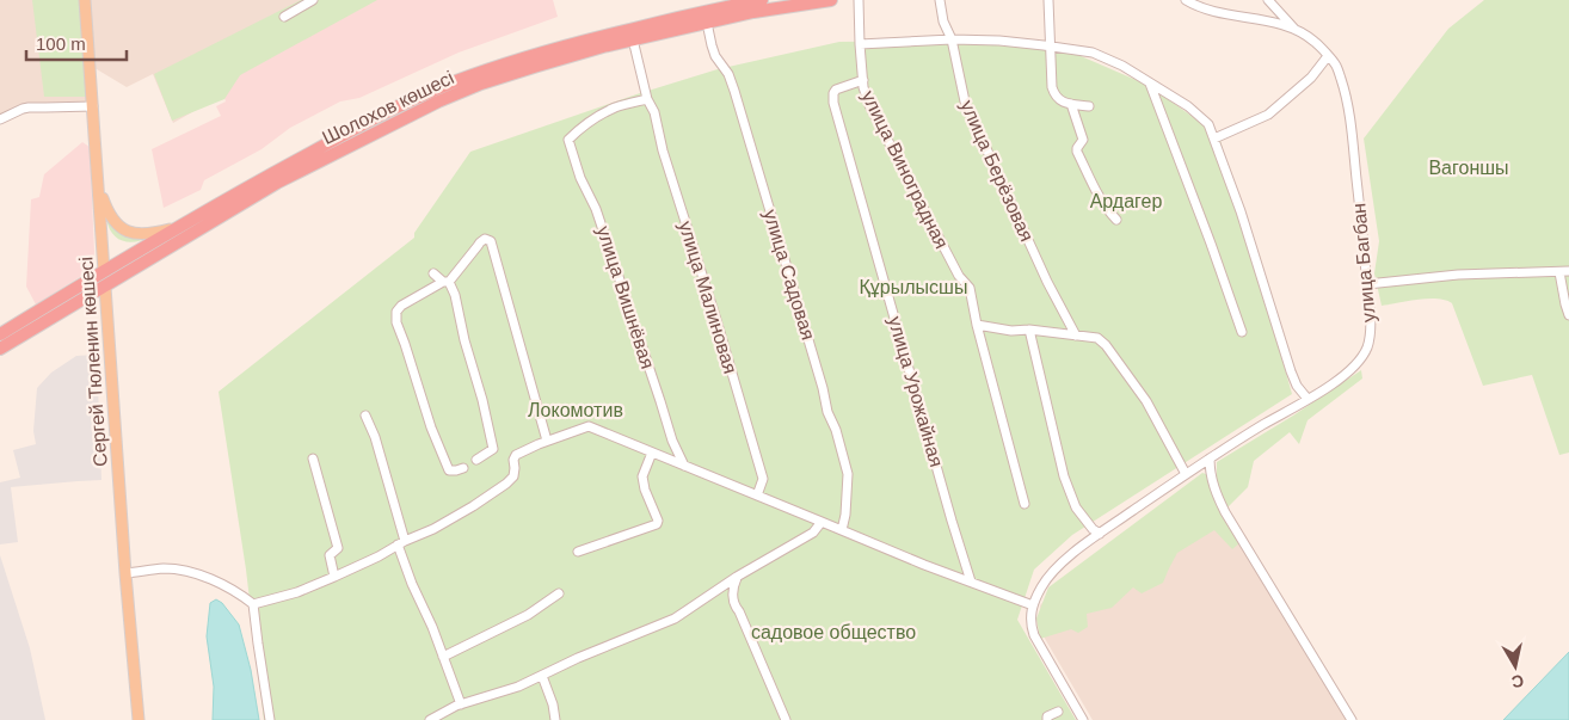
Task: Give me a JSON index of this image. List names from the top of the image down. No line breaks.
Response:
{"streets":{"highway":["Шолохов көшесі","Сергей Тюленин көшесі"],"street":["улица Виноградная","улица Берёзовая","улица Багбан","улица Садовая","улица Вишнёвая","улица Малиновая","улица Урожайная"]},"crossings":[["Шолохов көшесі","улица Садовая"],["Шолохов көшесі","улица Малиновая"],["Шолохов көшесі","Сергей Тюленин көшесі"],["улица Виноградная","улица Урожайная"],["улица Вишнёвая","улица Малиновая"]],"parks":["Вагоншы","Ардагер","Құрылысшы","Локомотив","садовое общество"],"scale_bar":"100 m","north":"bottom"}
